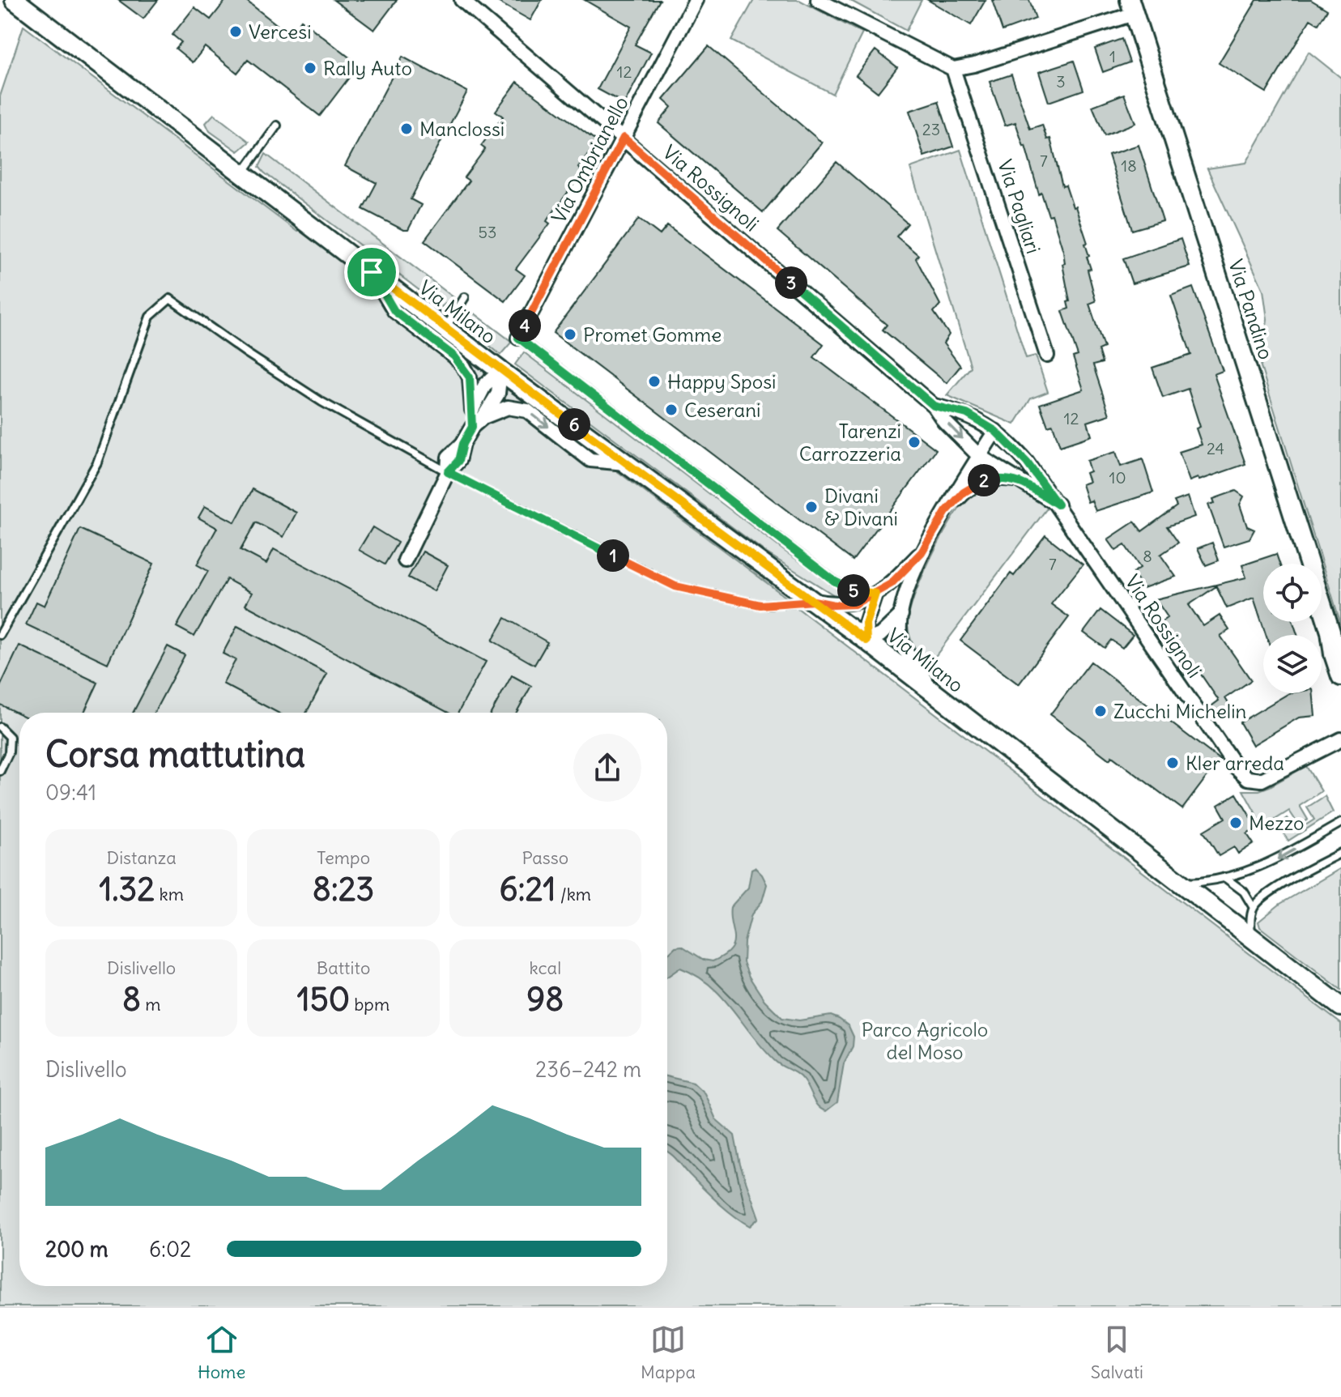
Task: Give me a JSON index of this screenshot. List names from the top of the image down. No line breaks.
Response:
{"streets":{"main road":["Via Pandino","Via Milano"],"street":["Via Ombrianello","Via Rossignoli","Via Pagliari"]},"crossings":[["Via Ombrianello","Via Rossignoli"],["Via Rossignoli","Via Milano"]],"parks":["Parco Agricolo del Moso"],"places":["Vercesi","Rally Auto","Manclossi","Promet Gomme","Happy Sposi","Ceserani","Tarenzi Carrozzeria","Divani & Divani","Zucchi Michelin","Kler arreda","Mezzo"],"house_numbers":["1","12","3","23","7","18","53","12","24","10","8","7"],"page":{"pins":["3","4","6","2","1","5"],"heading":["Corsa mattutina","09:41"],"stats":[["Distanza","1.32 km"],["Tempo","8:23"],["Passo","6:21 /km"],["Dislivello","8 m"],["Battito","150 bpm"],["kcal","98"]],"chart":["Dislivello","236–242 m"],"list":[{"name":"200 m","note":"6:02"}],"tabs":["Home","Mappa","Salvati"]}}
